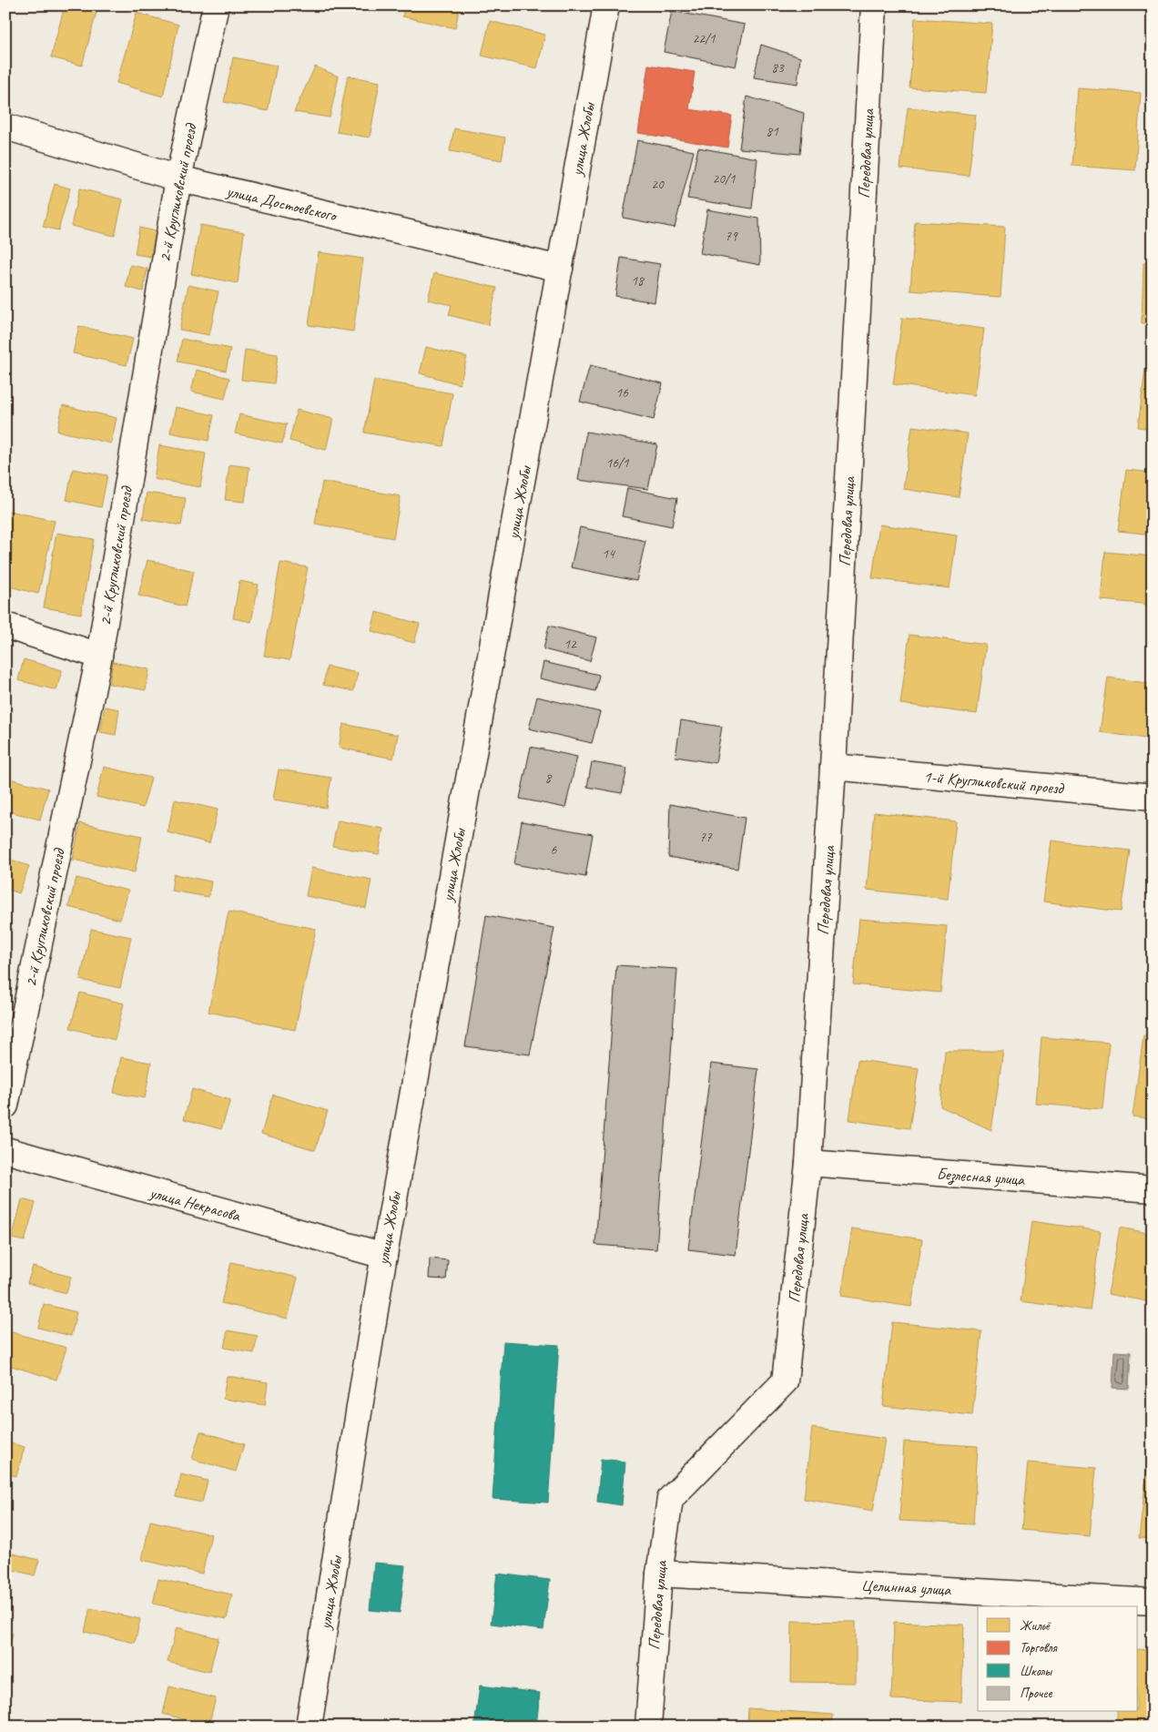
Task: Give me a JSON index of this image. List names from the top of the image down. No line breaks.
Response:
{"streets":{"street":["улица Жлобы","Передовая улица","2-й Кругликовский проезд","улица Достоевского","1-й Кругликовский проезд","Безлесная улица","улица Некрасова","Целинная улица"]},"crossings":[["улица Жлобы","улица Достоевского"],["улица Жлобы","улица Некрасова"],["Передовая улица","1-й Кругликовский проезд"],["Передовая улица","Безлесная улица"],["Передовая улица","Целинная улица"],["2-й Кругликовский проезд","улица Достоевского"]],"house_numbers":["22/1","83","81","20/1","20","79","18","16","16/1","14","12","8","77","6"],"legend":["Жильё","Торговля","Школы","Прочее"]}
